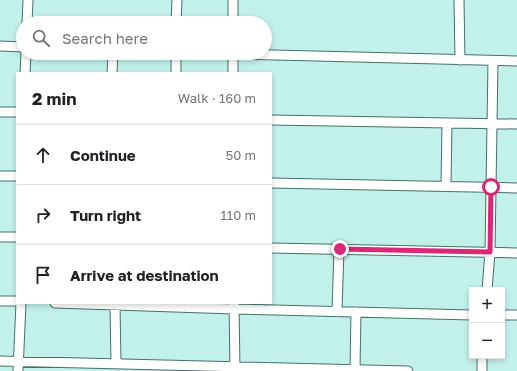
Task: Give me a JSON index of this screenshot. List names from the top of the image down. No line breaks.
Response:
{"page":{"search":"Search here","heading":["2 min","Walk · 160 m"],"list":[["Continue","50 m"],["Turn right","110 m"],"Arrive at destination"],"map_buttons":["+","−"]}}
